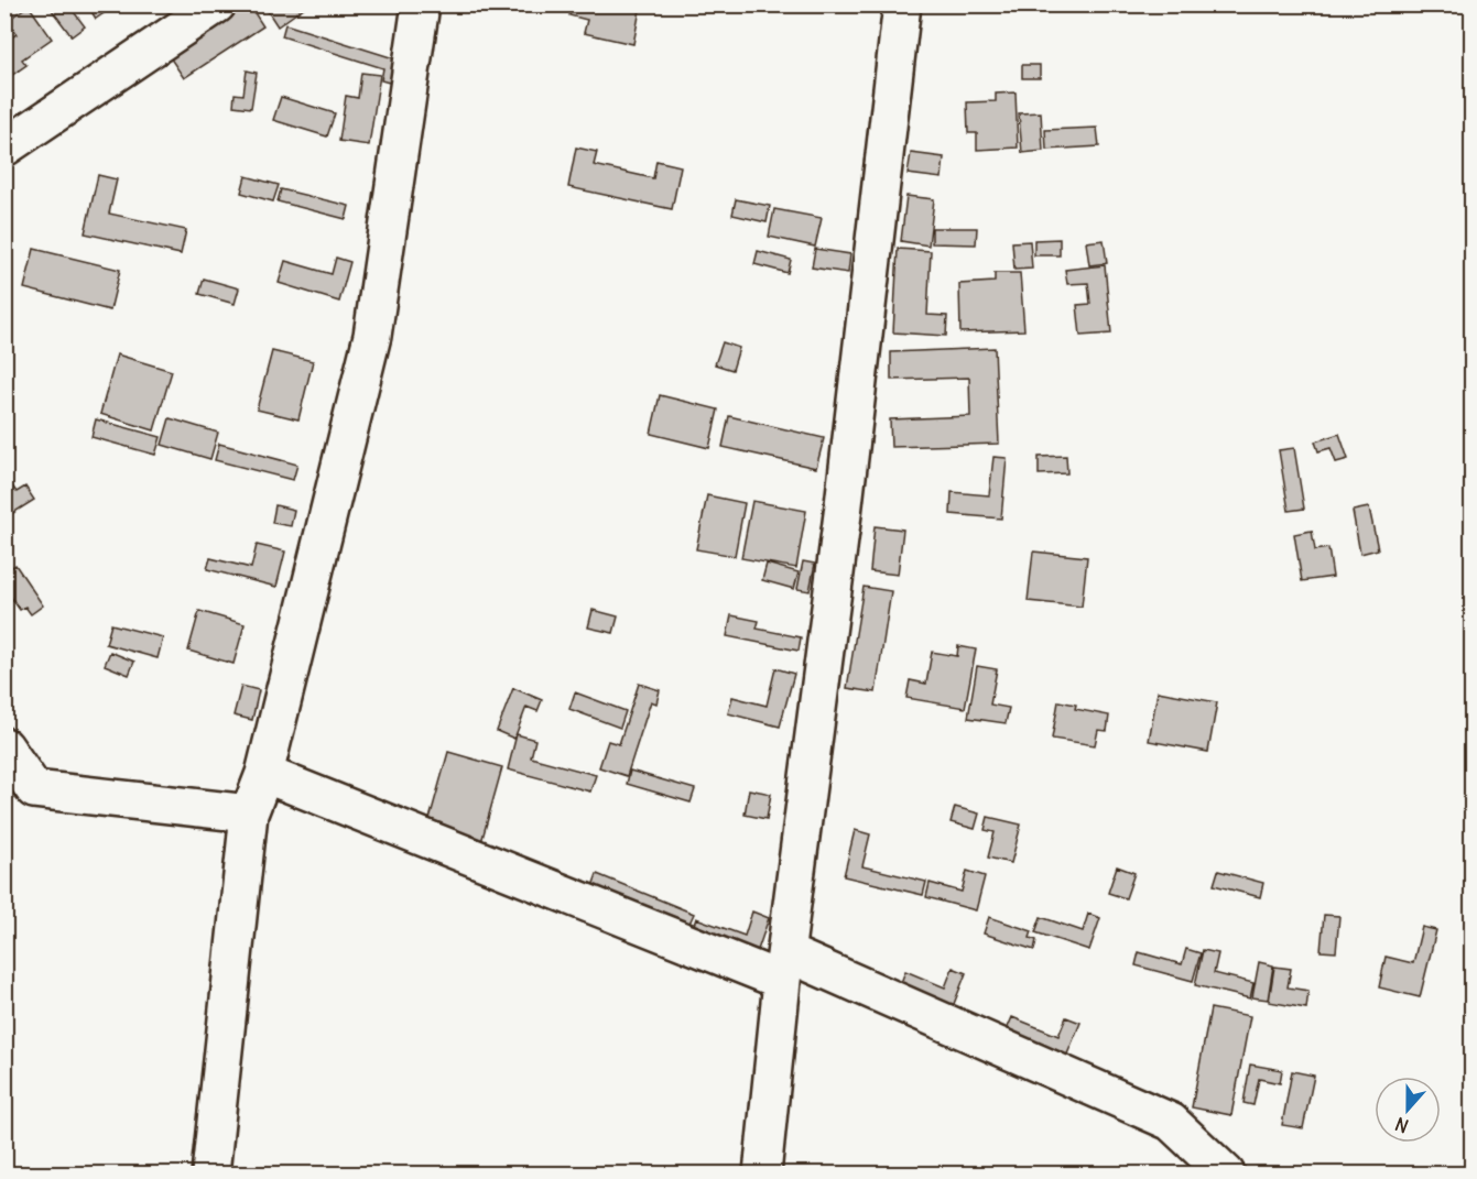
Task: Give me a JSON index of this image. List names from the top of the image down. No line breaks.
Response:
{"north":"bottom"}
